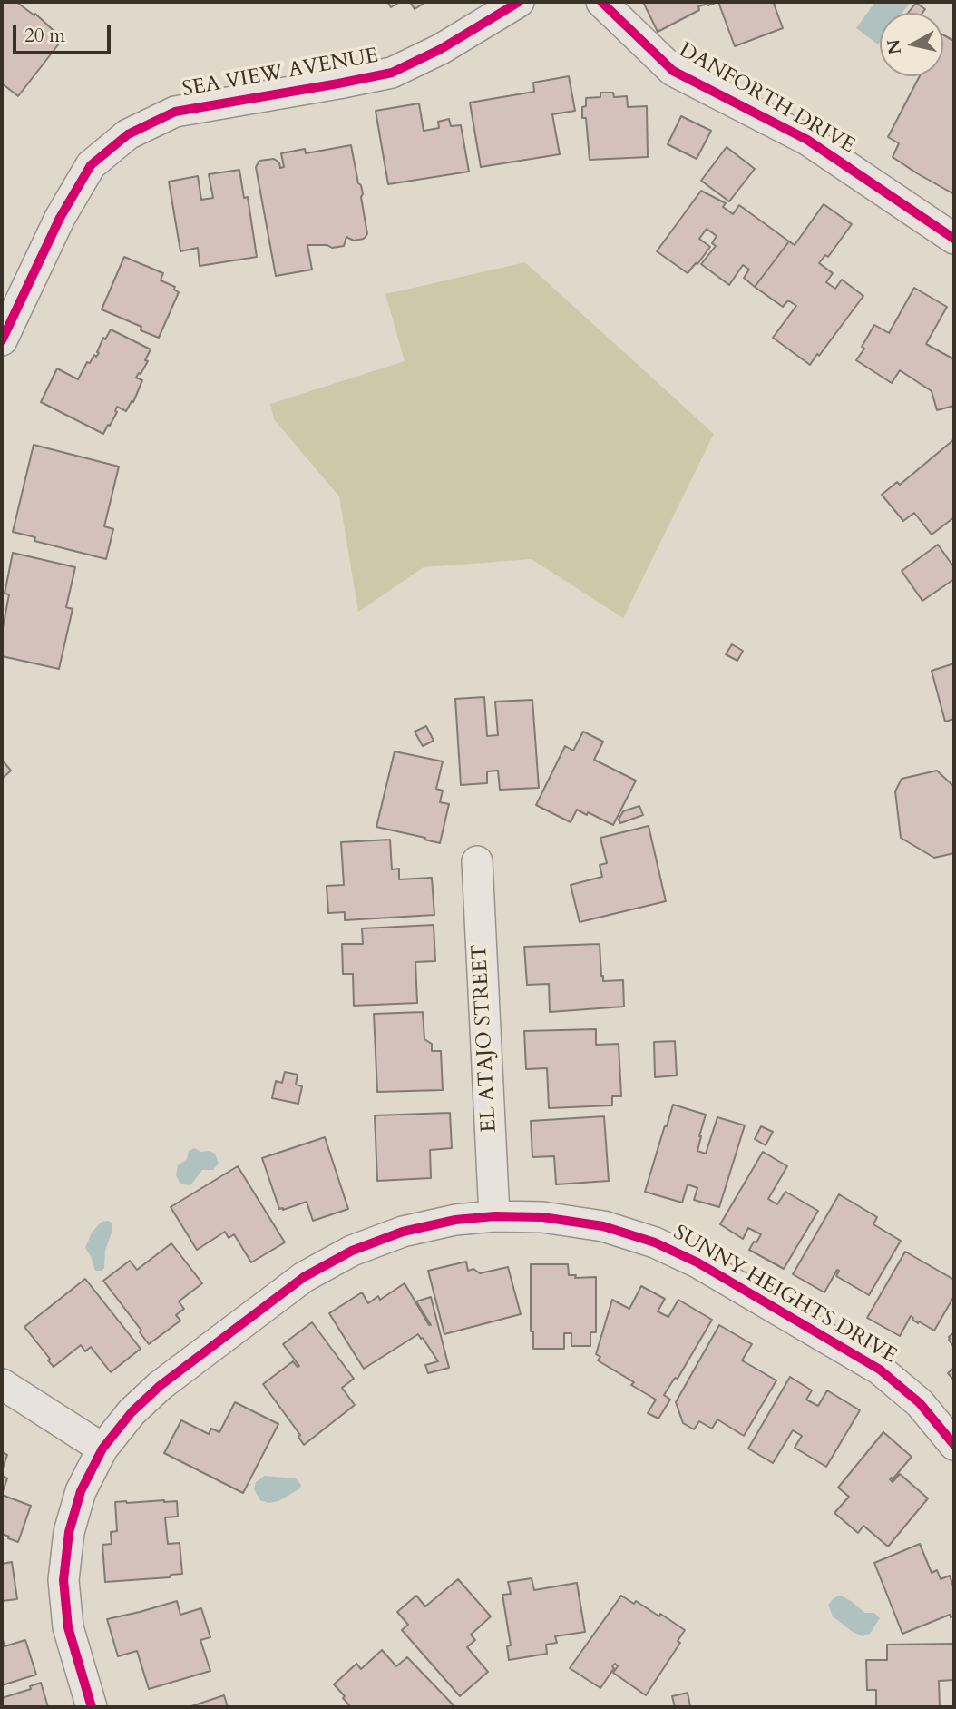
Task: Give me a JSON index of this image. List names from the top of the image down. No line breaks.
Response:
{"streets":{"street":["SEA VIEW AVENUE","DANFORTH DRIVE","EL ATAJO STREET","SUNNY HEIGHTS DRIVE"]},"crossings":[["EL ATAJO STREET","SUNNY HEIGHTS DRIVE"]],"scale_bar":"20 m","north":"left"}
